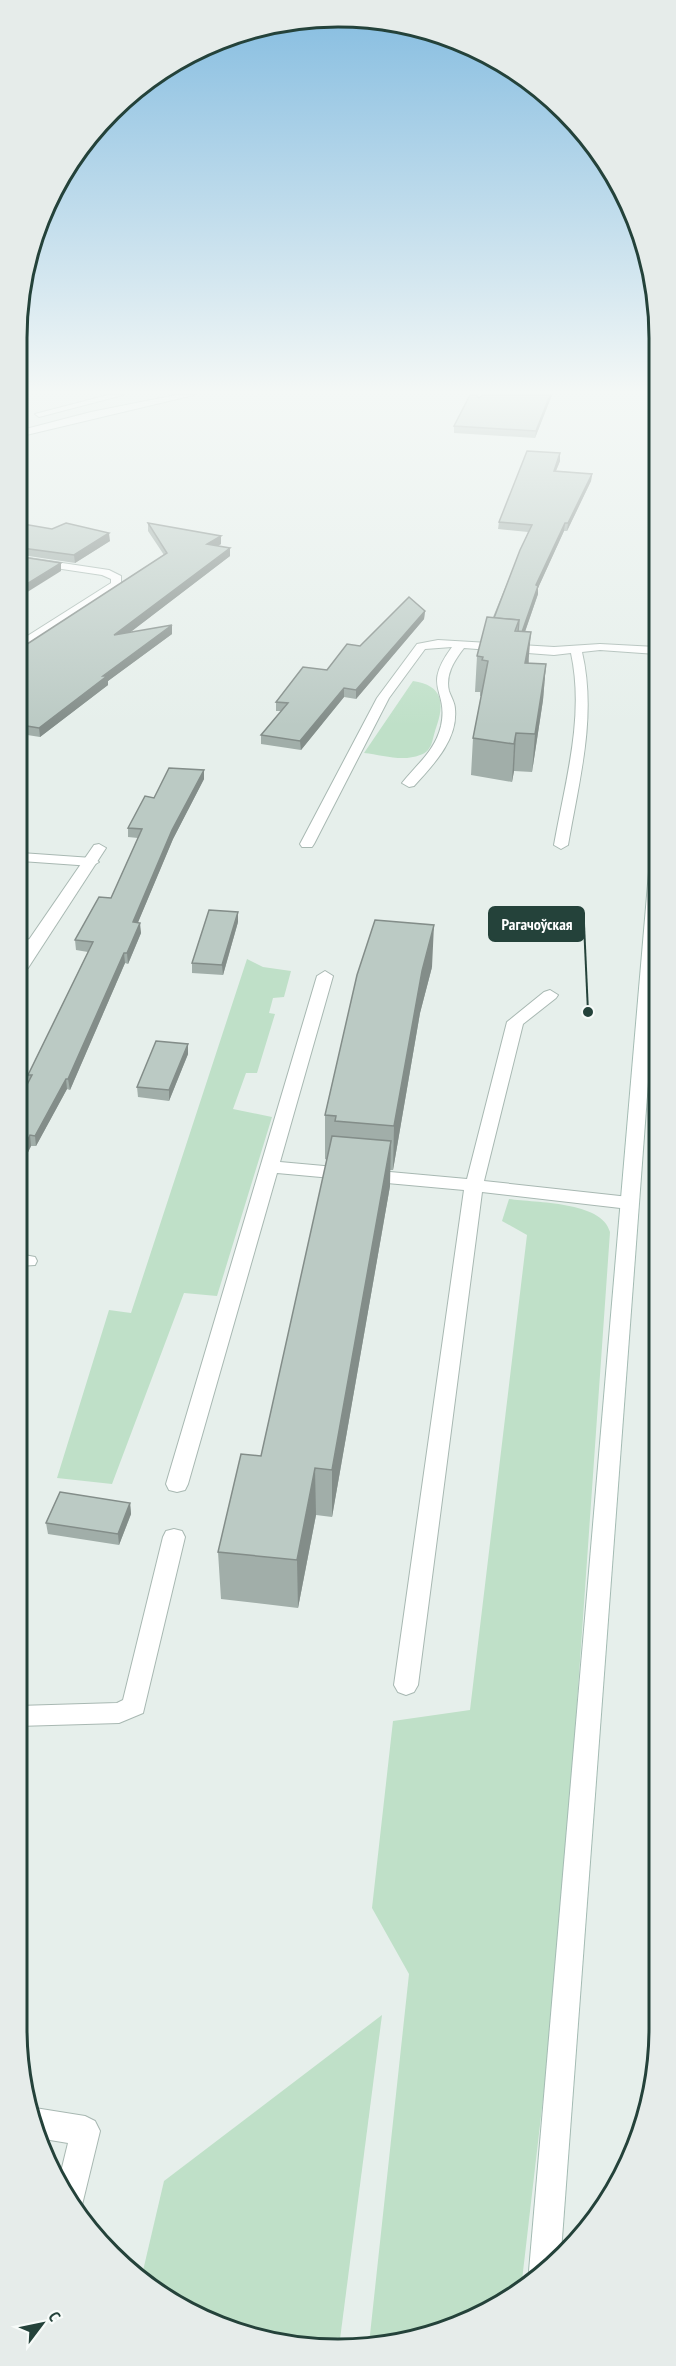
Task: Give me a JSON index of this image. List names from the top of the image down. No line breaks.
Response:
{"places":["Рагачоўская"],"north":"top right"}
